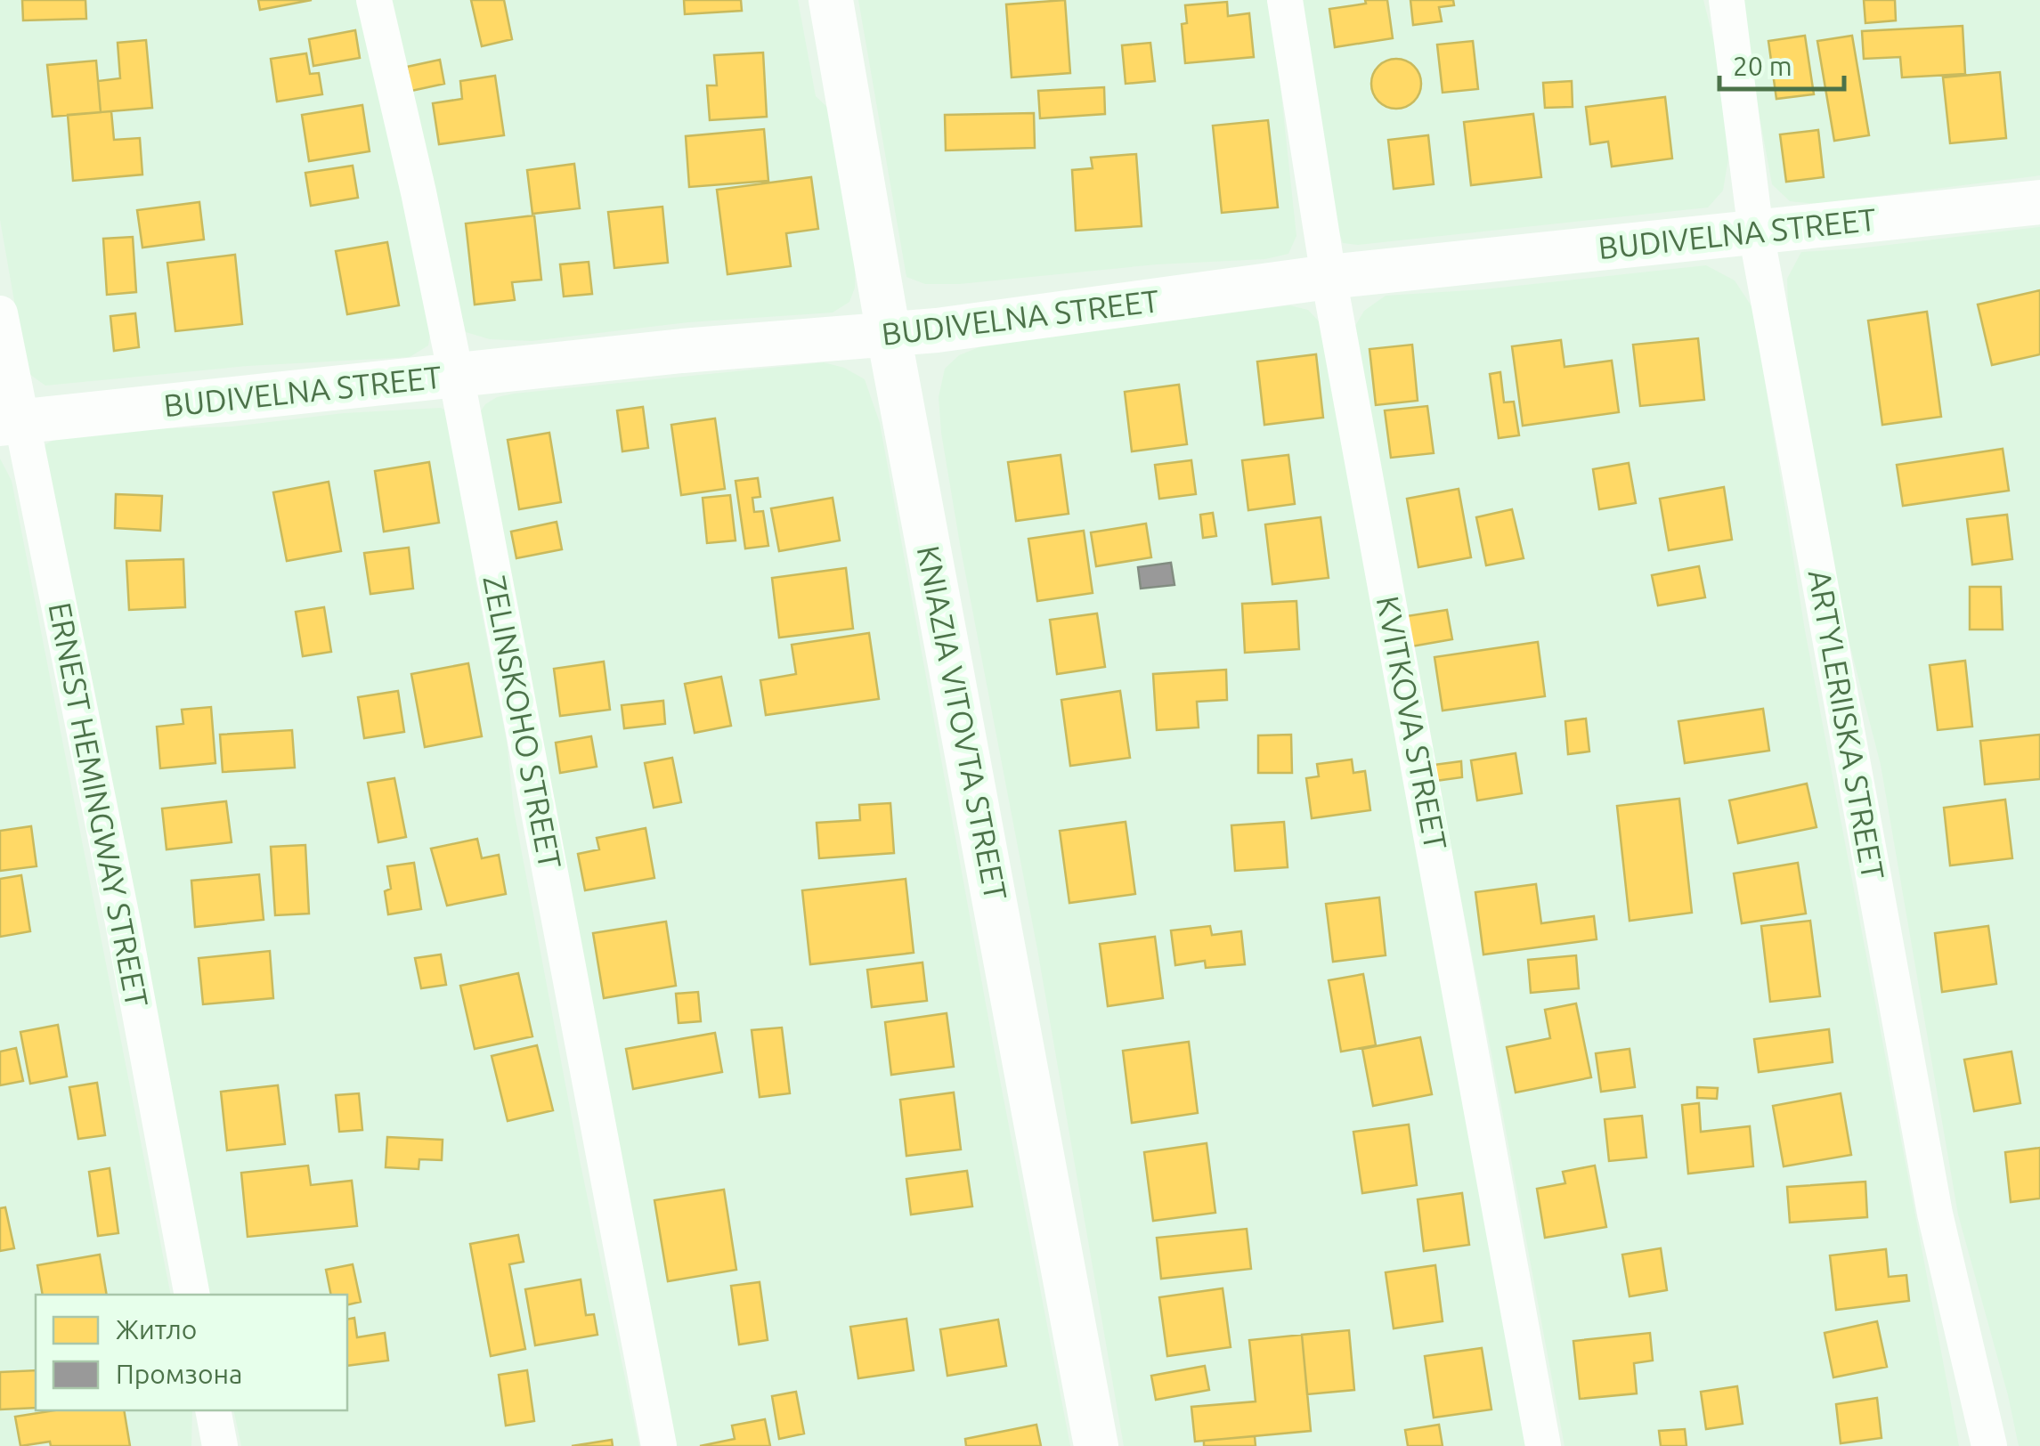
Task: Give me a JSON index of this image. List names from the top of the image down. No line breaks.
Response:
{"streets":{"street":["BUDIVELNA STREET","ZELINSKOHO STREET","KNIAZIA VITOVTA STREET","KVITKOVA STREET","ARTYLERIISKA STREET","ERNEST HEMINGWAY STREET"]},"crossings":[["BUDIVELNA STREET","ZELINSKOHO STREET"],["BUDIVELNA STREET","KNIAZIA VITOVTA STREET"],["BUDIVELNA STREET","KVITKOVA STREET"],["BUDIVELNA STREET","ARTYLERIISKA STREET"],["BUDIVELNA STREET","ERNEST HEMINGWAY STREET"]],"legend":["Житло","Промзона"],"scale_bar":"20 m"}
